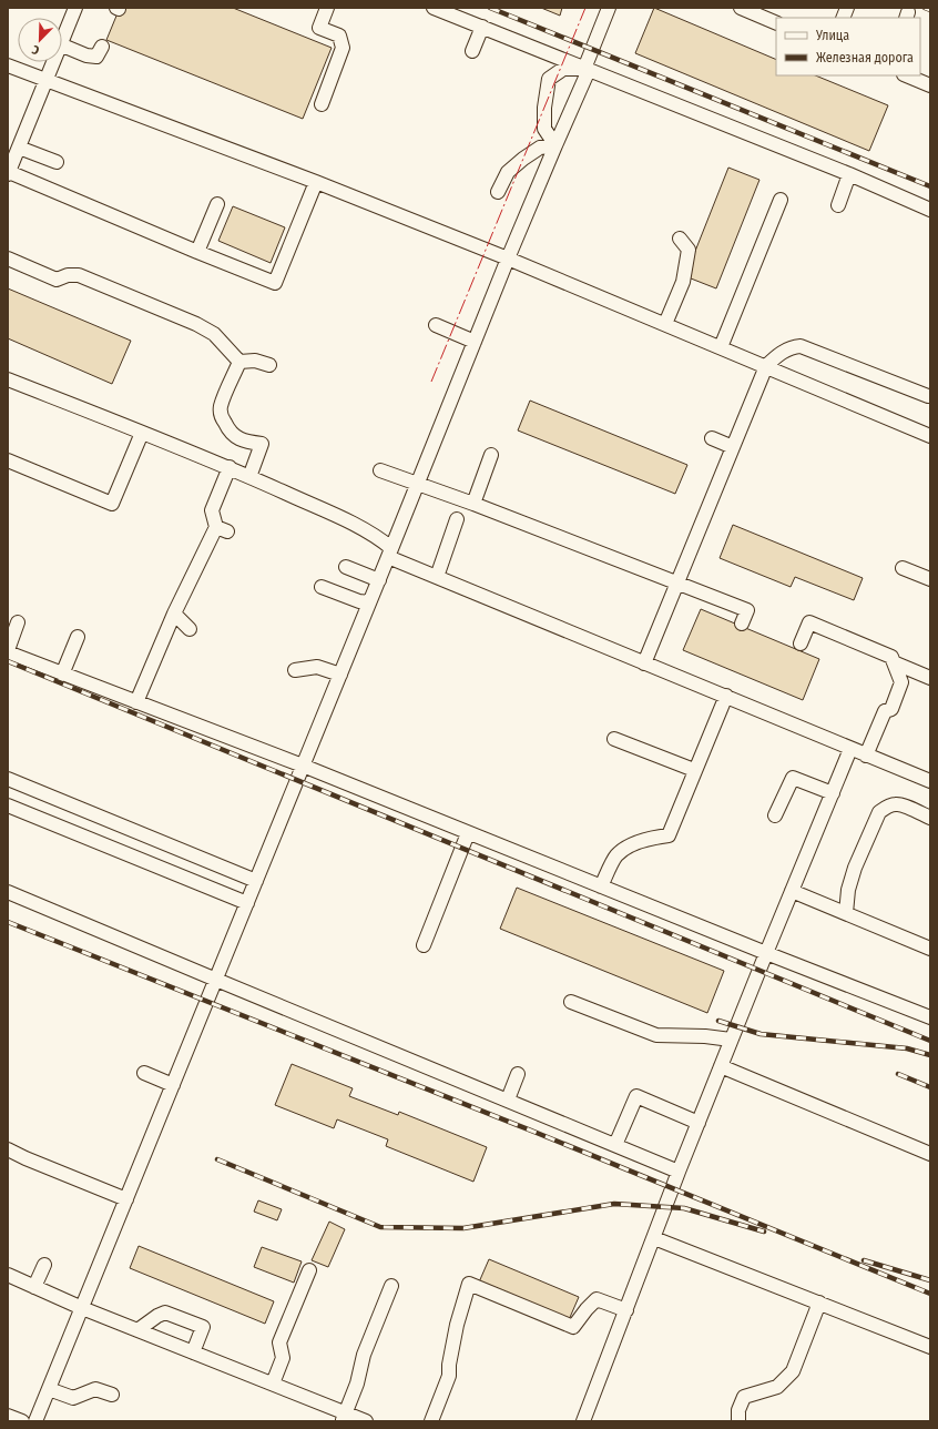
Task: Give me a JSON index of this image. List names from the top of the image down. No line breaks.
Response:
{"legend":["Улица","Железная дорога"],"north":"bottom left"}
